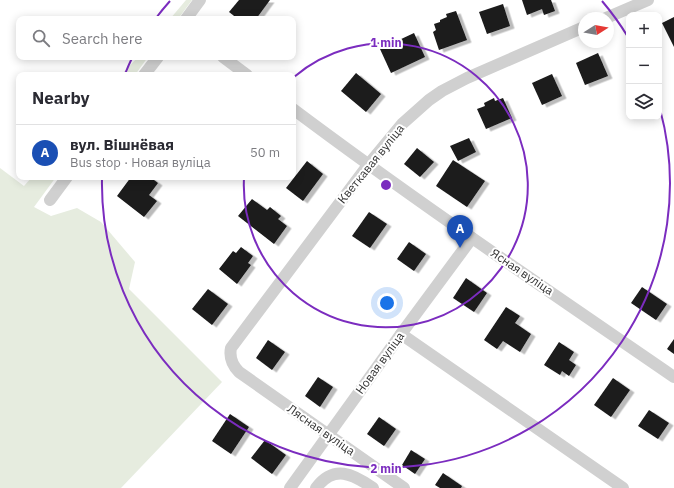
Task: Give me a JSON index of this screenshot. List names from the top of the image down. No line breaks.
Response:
{"streets":{"street":["Кветкавая вуліца","Ясная вуліца","Новая вуліца","Лясная вуліца"]},"crossings":[["Кветкавая вуліца","Ясная вуліца"],["Кветкавая вуліца","Лясная вуліца"],["Ясная вуліца","Новая вуліца"],["Новая вуліца","Лясная вуліца"]],"north":"right","page":{"map_buttons":["+","−"],"search":"Search here","heading":"Nearby","list":[{"mark":"A","name":"вул. Вішнёвая","note":"Bus stop · Новая вуліца","value":"50 m"}],"pins":"A"},"rings":["1 min","2 min"]}
